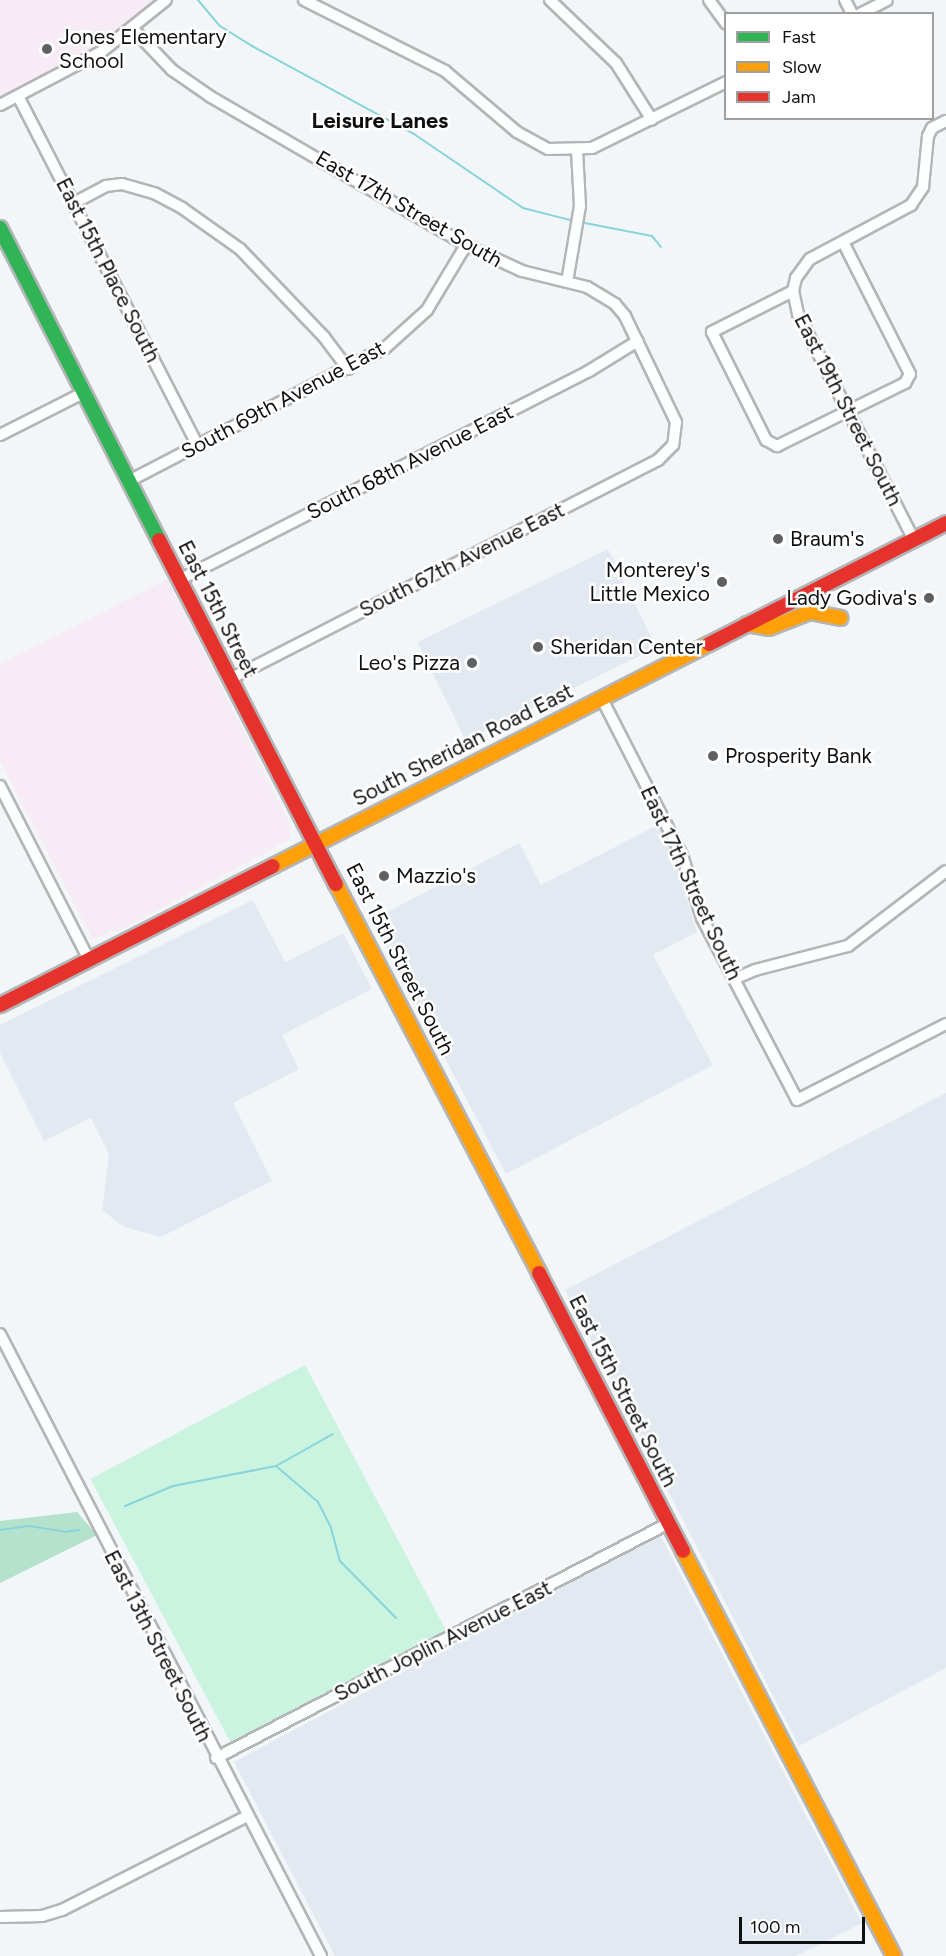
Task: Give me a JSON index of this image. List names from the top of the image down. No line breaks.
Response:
{"streets":{"main road":["East 15th Street","South Sheridan Road East","East 15th Street South"],"street":["East 17th Street South","East 15th Place South","South 69th Avenue East","East 19th Street South","South 68th Avenue East","South 67th Avenue East","South Joplin Avenue East","East 13th Street South"]},"crossings":[["East 17th Street South","South 69th Avenue East"],["East 17th Street South","South 68th Avenue East"],["East 17th Street South","South 67th Avenue East"],["East 17th Street South","South Sheridan Road East"],["East 15th Place South","South 69th Avenue East"],["South 69th Avenue East","East 15th Street"],["East 19th Street South","South Sheridan Road East"],["South 68th Avenue East","East 15th Street"],["South 67th Avenue East","East 15th Street"],["East 15th Street","South Sheridan Road East"],["East 15th Street","East 15th Street South"],["South Sheridan Road East","East 15th Street South"],["East 15th Street South","South Joplin Avenue East"],["South Joplin Avenue East","East 13th Street South"]],"districts":["Leisure Lanes"],"places":["Jones Elementary School","Braum's","Monterey's Little Mexico","Lady Godiva's","Sheridan Center","Leo's Pizza","Prosperity Bank","Mazzio's"],"legend":["Fast","Slow","Jam"],"scale_bar":"100 m"}
